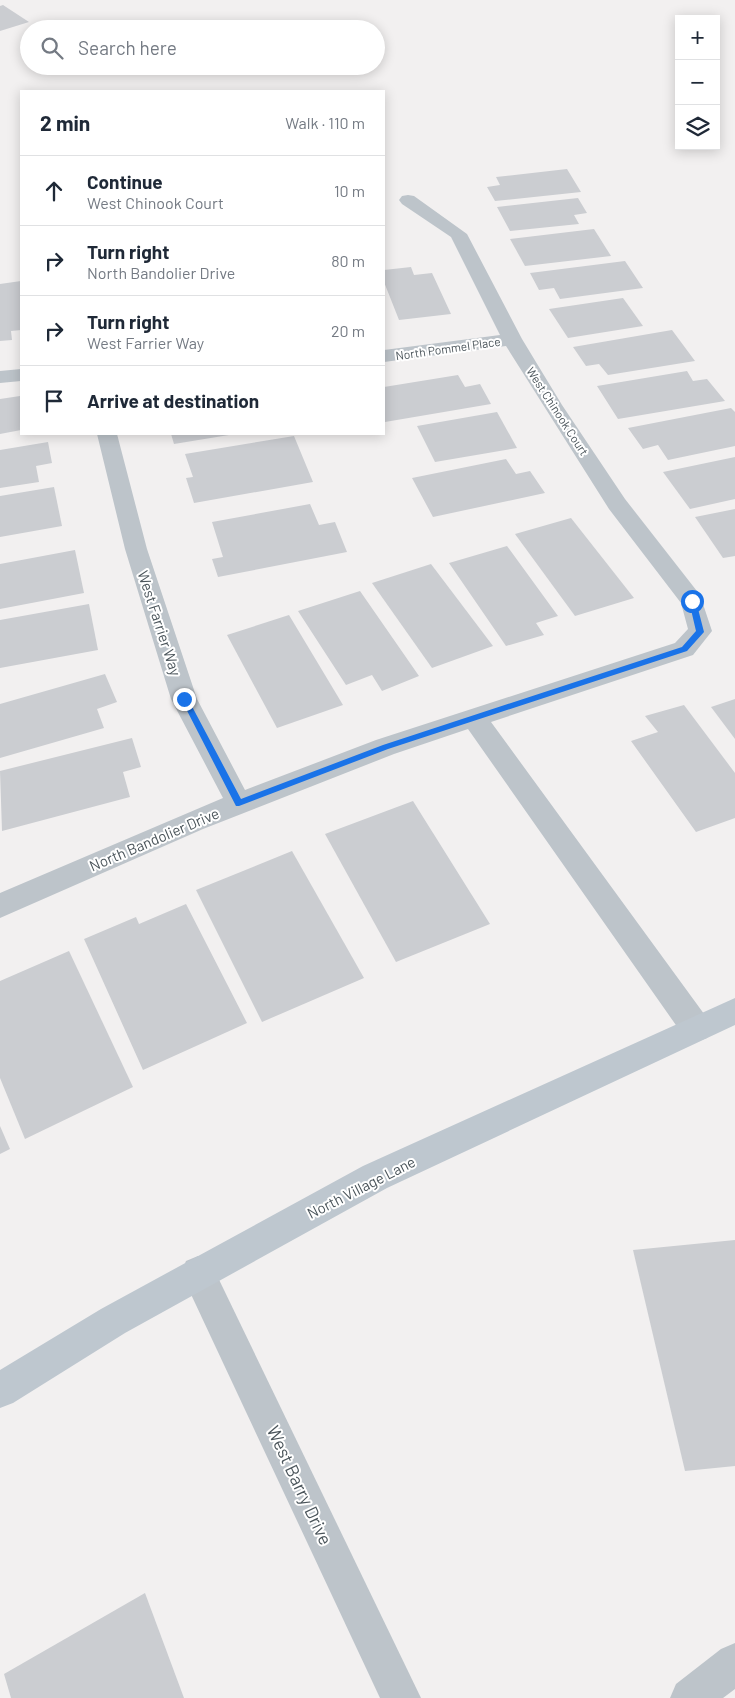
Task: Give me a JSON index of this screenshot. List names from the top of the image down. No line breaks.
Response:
{"streets":{"street":["North Pommel Place","West Chinook Court","West Farrier Way","North Bandolier Drive","North Village Lane","West Barry Drive"]},"crossings":[["North Pommel Place","West Chinook Court"],["West Chinook Court","North Bandolier Drive"],["West Farrier Way","North Bandolier Drive"],["North Village Lane","West Barry Drive"]],"page":{"map_buttons":["+","−"],"search":"Search here","heading":["2 min","Walk · 110 m"],"list":[["Continue","West Chinook Court","10 m"],["Turn right","North Bandolier Drive","80 m"],["Turn right","West Farrier Way","20 m"],"Arrive at destination"]}}
